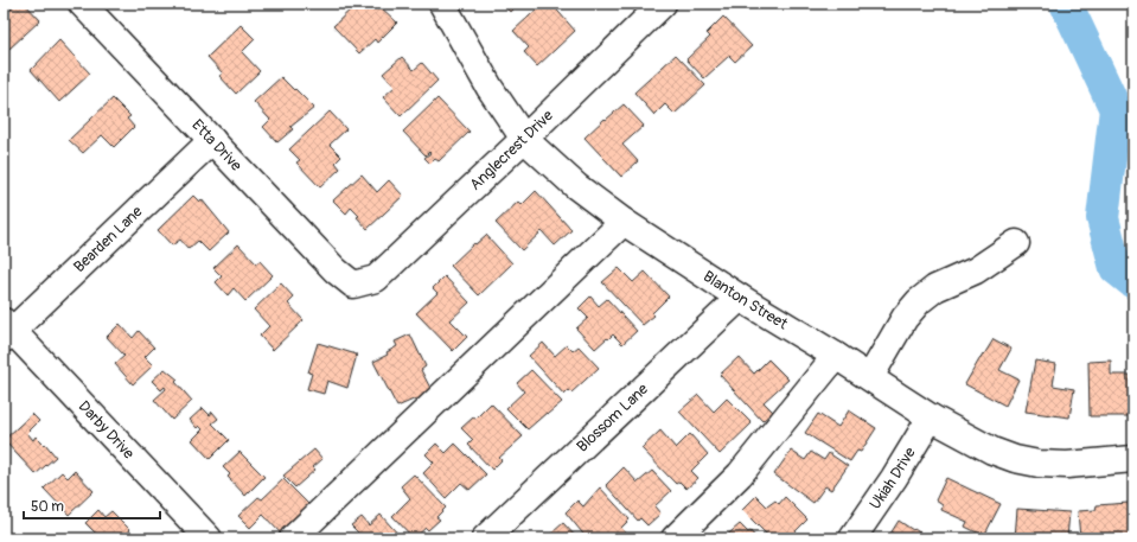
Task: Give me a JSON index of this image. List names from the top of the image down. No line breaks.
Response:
{"streets":{"street":["Etta Drive","Anglecrest Drive","Bearden Lane","Blanton Street","Blossom Lane","Darby Drive","Ukiah Drive"]},"crossings":[["Etta Drive","Anglecrest Drive"],["Etta Drive","Bearden Lane"],["Anglecrest Drive","Blanton Street"],["Bearden Lane","Darby Drive"],["Blanton Street","Blossom Lane"],["Blanton Street","Ukiah Drive"]],"scale_bar":"50 m"}
